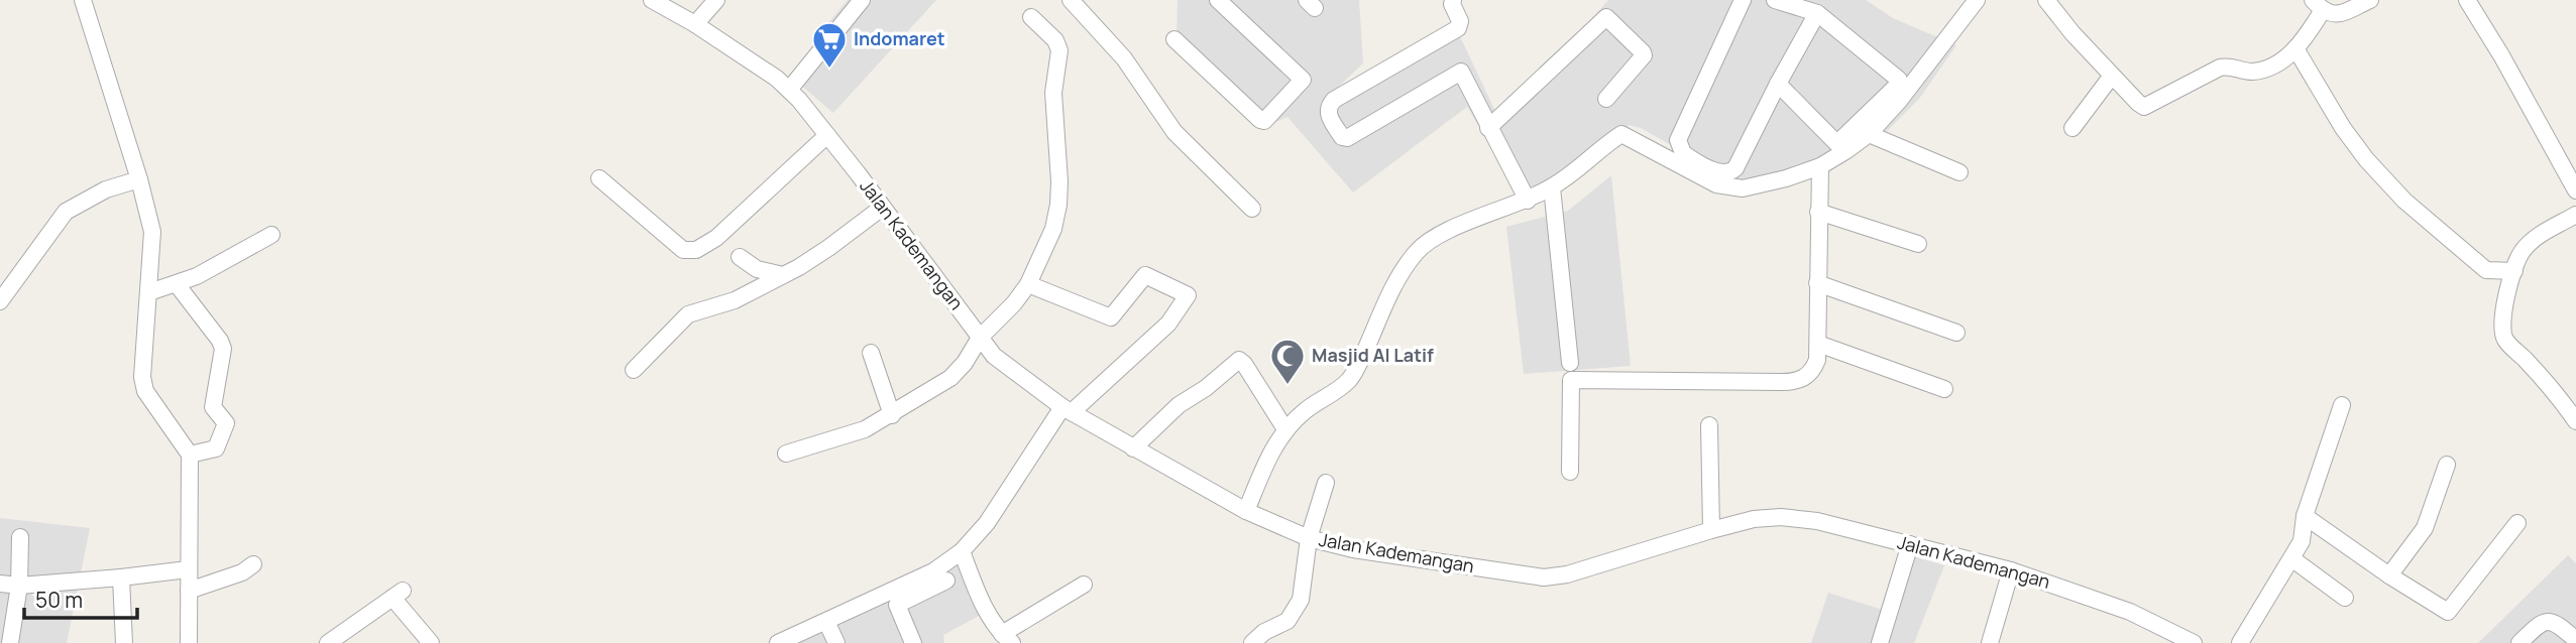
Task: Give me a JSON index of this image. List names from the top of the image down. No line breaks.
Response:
{"streets":{"street":["Jalan Kademangan"]},"places":{"supermarket":["Indomaret"],"mosque":["Masjid Al Latif"]},"scale_bar":"50 m"}
